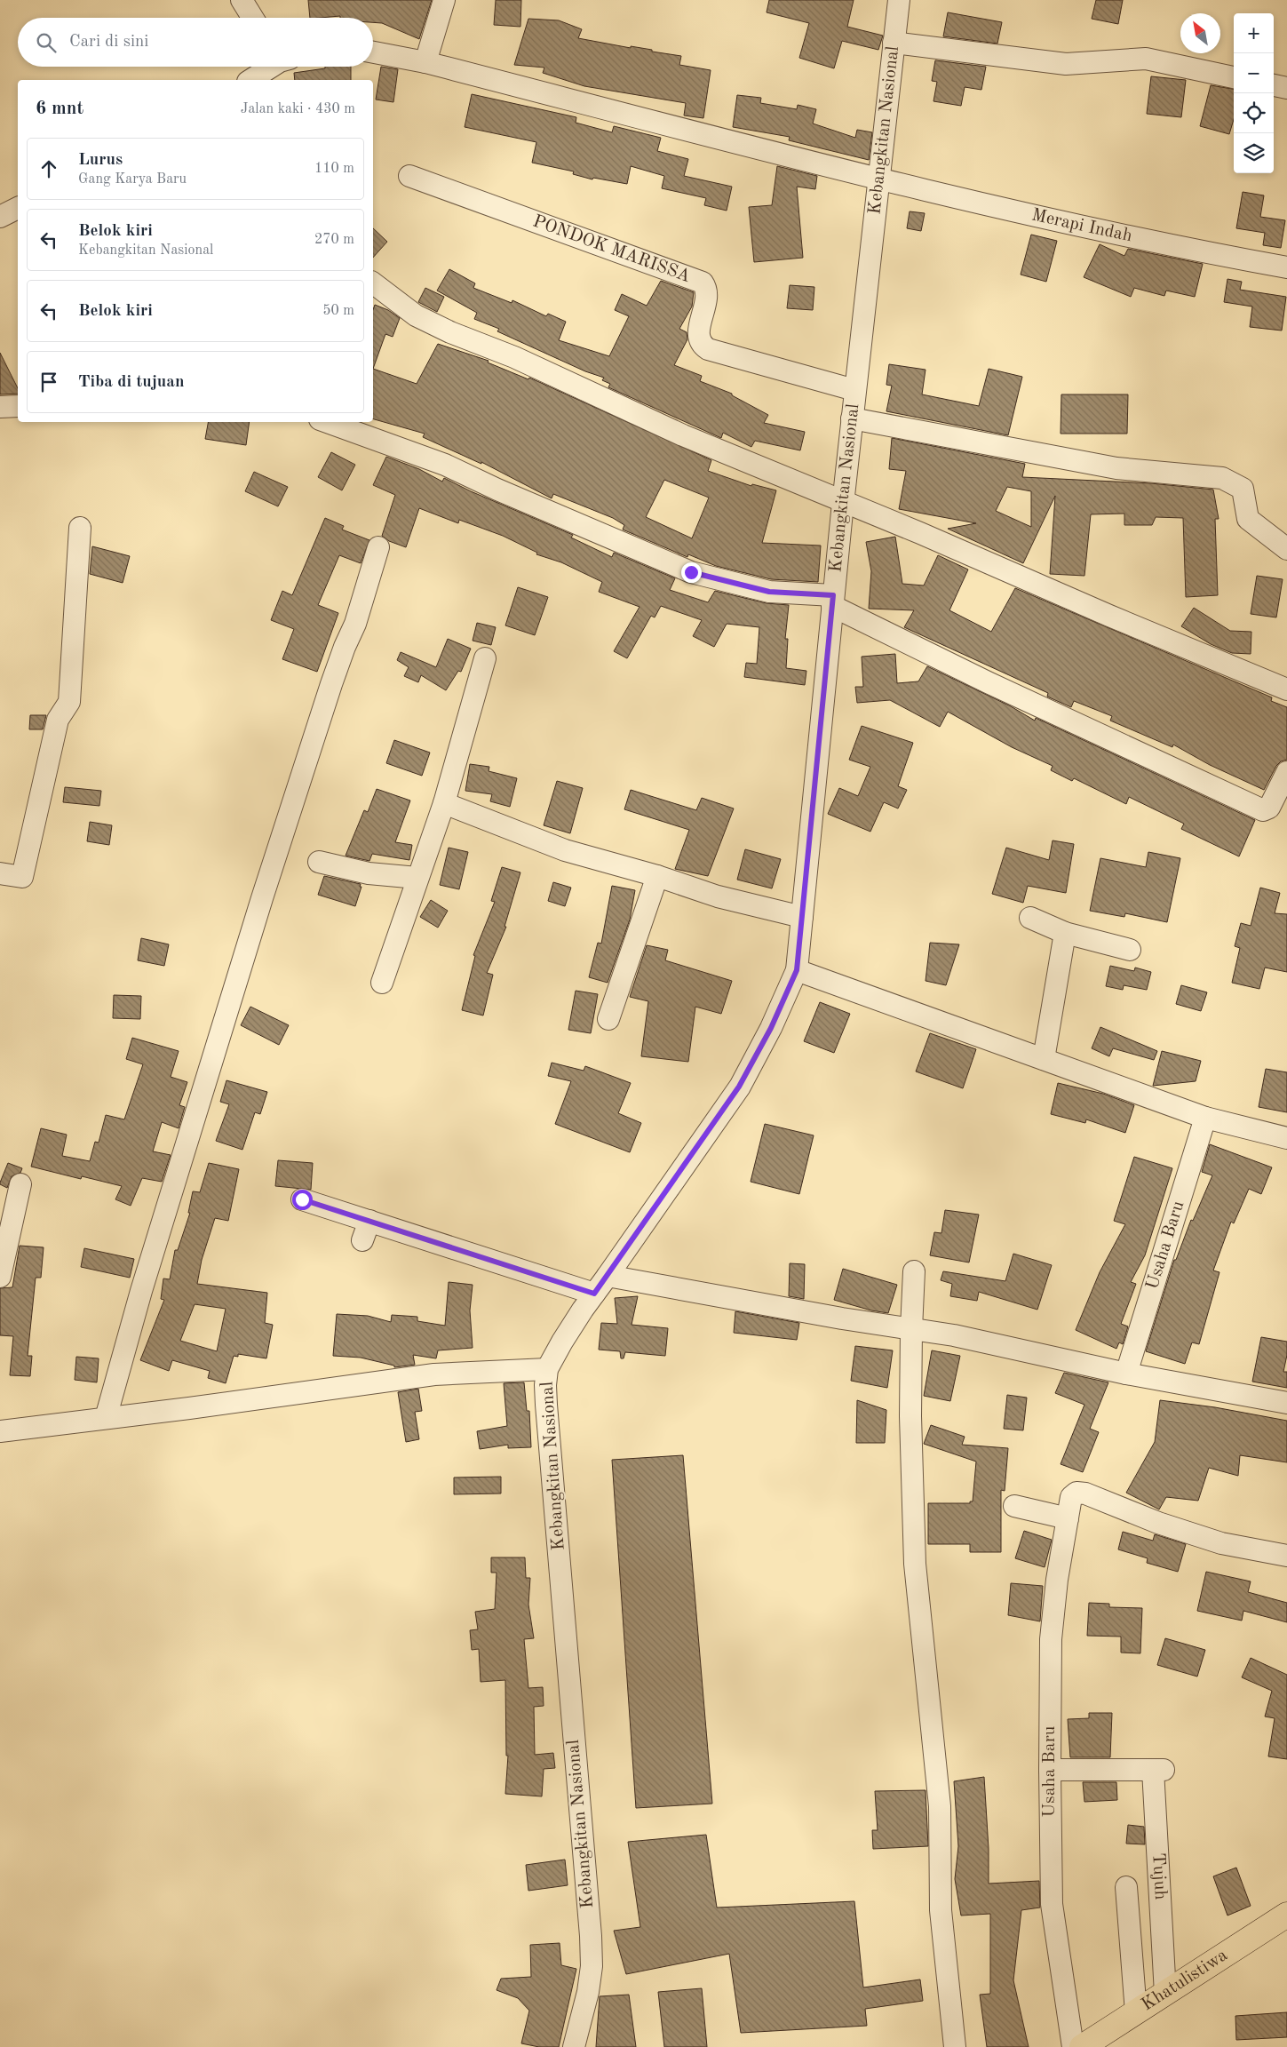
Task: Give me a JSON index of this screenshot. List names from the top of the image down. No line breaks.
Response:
{"streets":{"highway":["Khatulistiwa"],"street":["Kebangkitan Nasional","Merapi Indah","PONDOK MARISSA","Usaha Baru","Tujuh"]},"crossings":[["Kebangkitan Nasional","Merapi Indah"],["Kebangkitan Nasional","PONDOK MARISSA"],["Usaha Baru","Tujuh"],["Tujuh","Khatulistiwa"]],"north":"top left","page":{"map_buttons":["+","−"],"search":"Cari di sini","heading":["6 mnt","Jalan kaki · 430 m"],"list":[["Lurus","Gang Karya Baru","110 m"],["Belok kiri","Kebangkitan Nasional","270 m"],["Belok kiri","50 m"],"Tiba di tujuan"]}}
